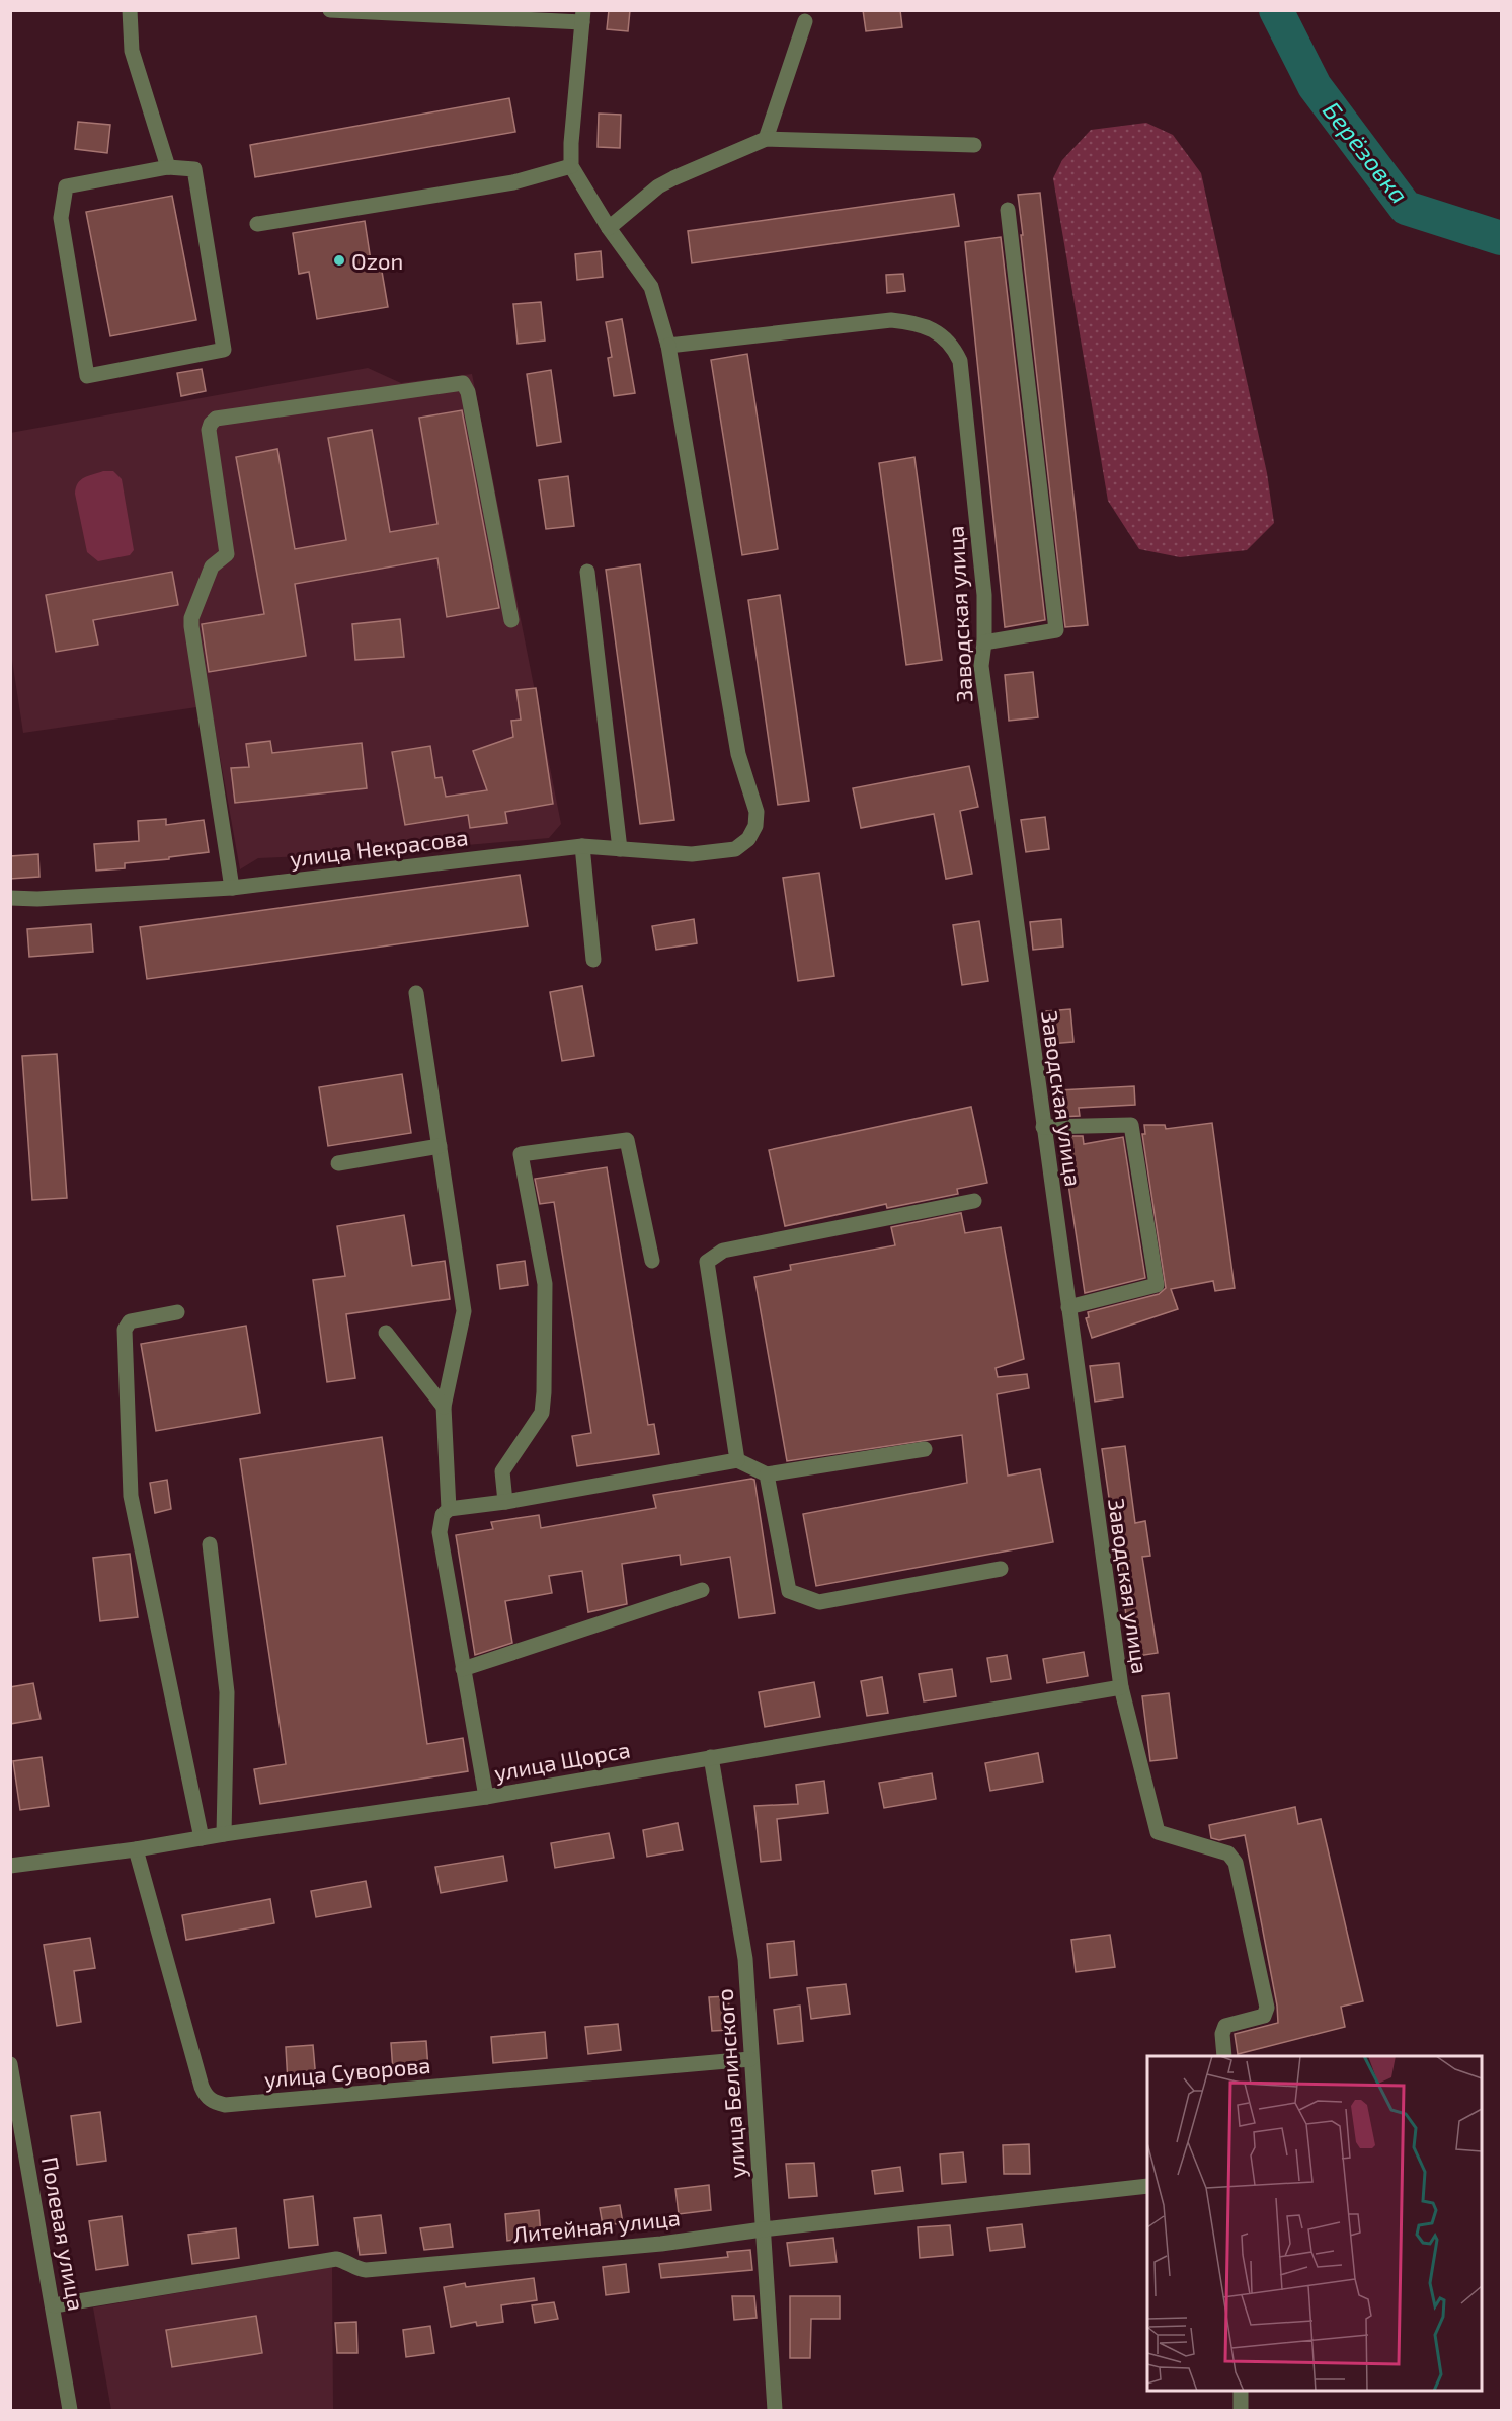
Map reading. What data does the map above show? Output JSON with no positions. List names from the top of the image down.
{
  "streets": {
    "street": [
      "Заводская улица",
      "улица Некрасова",
      "улица Щорса",
      "улица Суворова",
      "улица Белинского",
      "Литейная улица",
      "Полевая улица"
    ]
  },
  "crossings": [
    ["Заводская улица", "улица Некрасова"],
    ["Заводская улица", "улица Щорса"],
    ["улица Щорса", "улица Суворова"],
    ["улица Щорса", "улица Белинского"],
    ["улица Суворова", "улица Белинского"],
    ["улица Белинского", "Литейная улица"],
    ["Литейная улица", "Полевая улица"]
  ],
  "water": ["Берёзовка"],
  "places": ["Ozon"]
}
